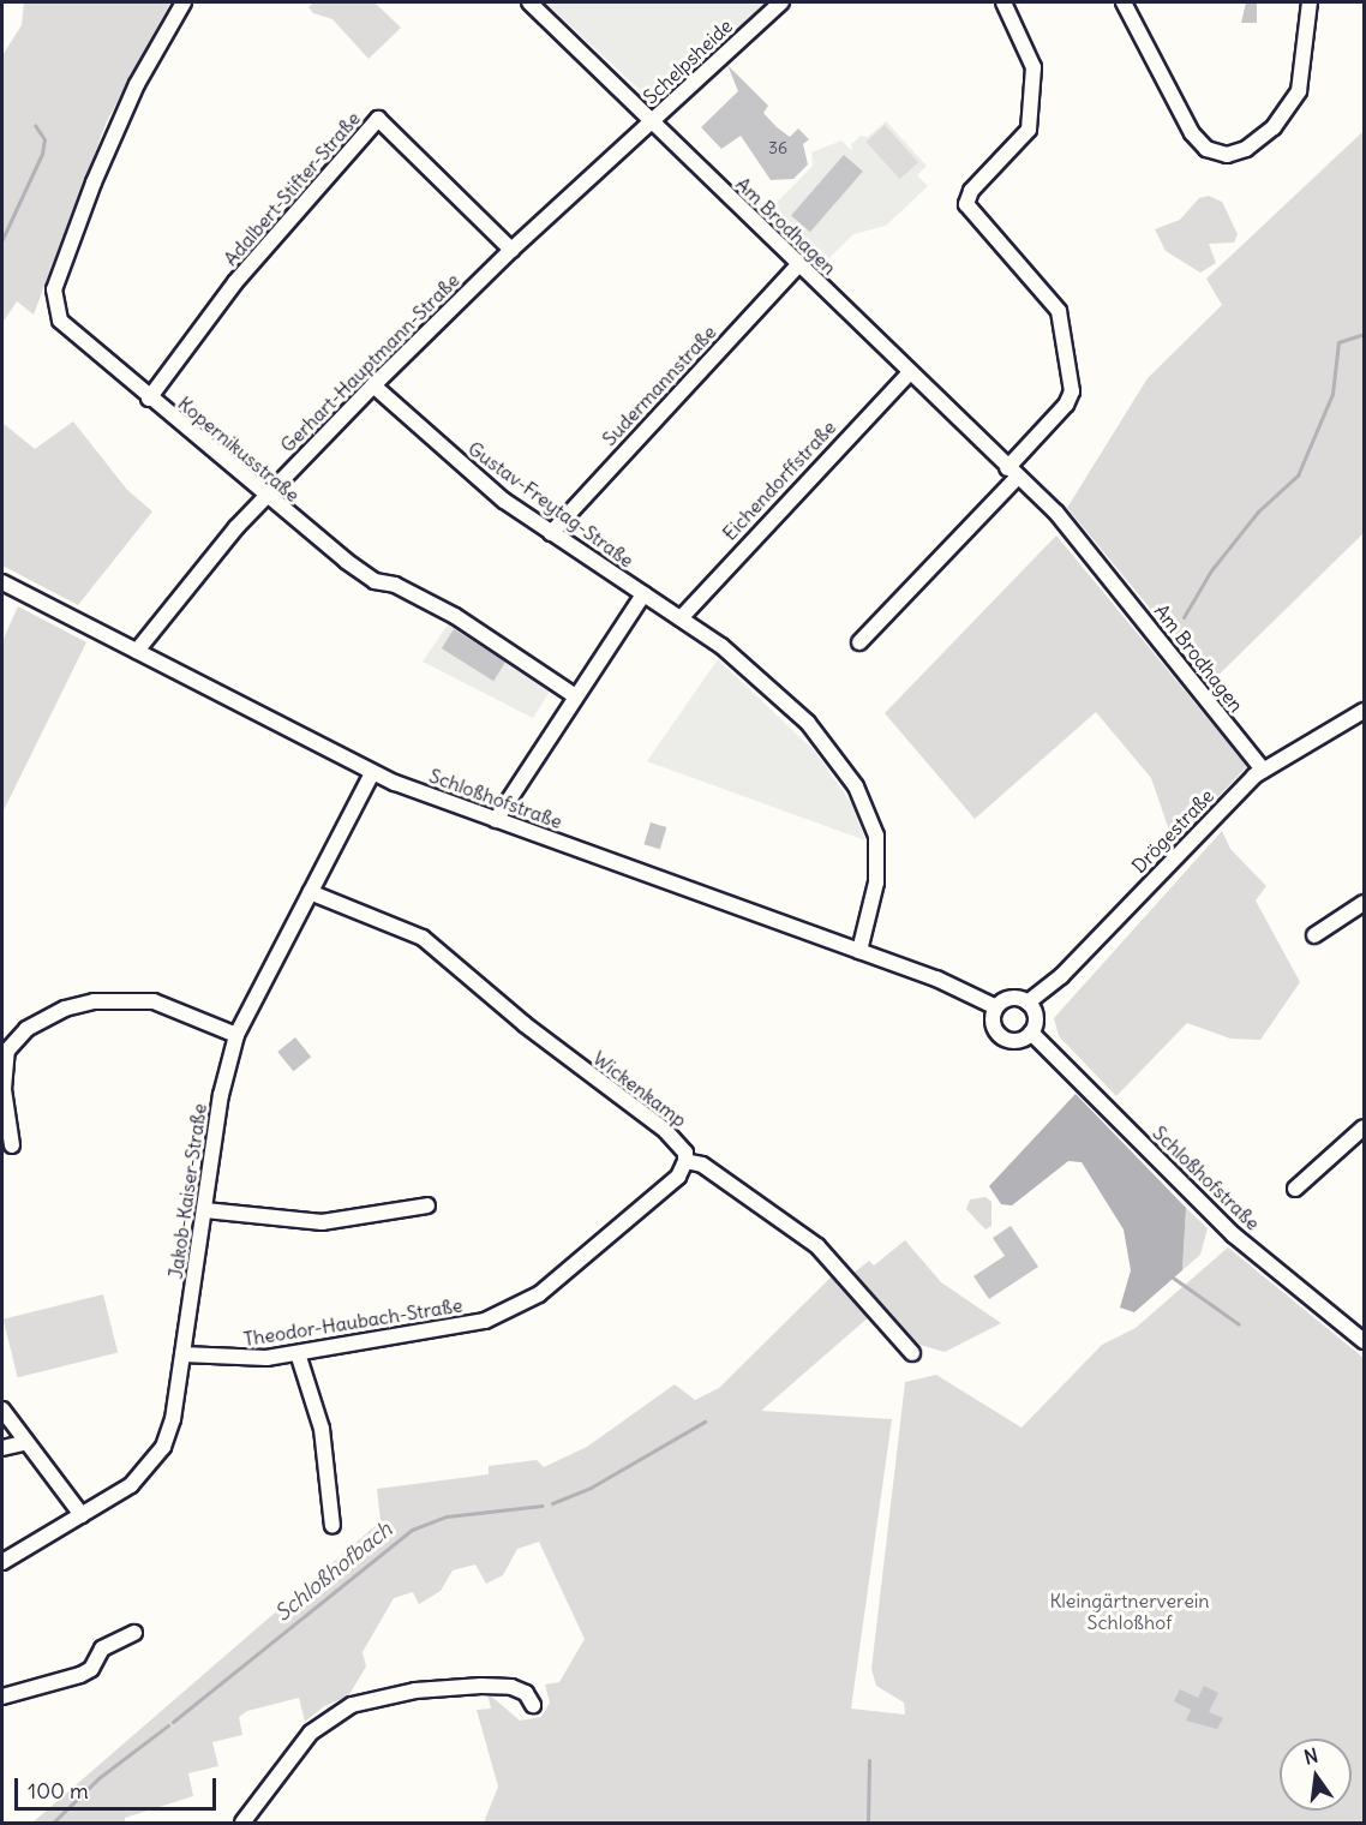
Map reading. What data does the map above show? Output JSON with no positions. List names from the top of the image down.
{
  "streets": {
    "street": [
      "Schelpsheide",
      "Adalbert-Stifter-Straße",
      "Am Brodhagen",
      "Gerhart-Hauptmann-Straße",
      "Sudermannstraße",
      "Kopernikusstraße",
      "Eichendorffstraße",
      "Gustav-Freytag-Straße",
      "Schloßhofstraße",
      "Drögestraße",
      "Wickenkamp",
      "Jakob-Kaiser-Straße",
      "Theodor-Haubach-Straße"
    ]
  },
  "crossings": [
    ["Schelpsheide", "Am Brodhagen"],
    ["Schelpsheide", "Gerhart-Hauptmann-Straße"],
    ["Adalbert-Stifter-Straße", "Gerhart-Hauptmann-Straße"],
    ["Adalbert-Stifter-Straße", "Kopernikusstraße"],
    ["Am Brodhagen", "Gerhart-Hauptmann-Straße"],
    ["Am Brodhagen", "Sudermannstraße"],
    ["Am Brodhagen", "Eichendorffstraße"],
    ["Am Brodhagen", "Drögestraße"],
    ["Gerhart-Hauptmann-Straße", "Kopernikusstraße"],
    ["Gerhart-Hauptmann-Straße", "Gustav-Freytag-Straße"],
    ["Gerhart-Hauptmann-Straße", "Schloßhofstraße"],
    ["Sudermannstraße", "Gustav-Freytag-Straße"],
    ["Kopernikusstraße", "Gustav-Freytag-Straße"],
    ["Eichendorffstraße", "Gustav-Freytag-Straße"],
    ["Gustav-Freytag-Straße", "Schloßhofstraße"],
    ["Schloßhofstraße", "Drögestraße"],
    ["Schloßhofstraße", "Jakob-Kaiser-Straße"],
    ["Wickenkamp", "Jakob-Kaiser-Straße"],
    ["Wickenkamp", "Theodor-Haubach-Straße"],
    ["Jakob-Kaiser-Straße", "Theodor-Haubach-Straße"]
  ],
  "water": ["Schloßhofbach"],
  "parks": ["Kleingärtnerverein Schloßhof"],
  "house_numbers": ["36"],
  "scale_bar": "100 m",
  "north": "top"
}
